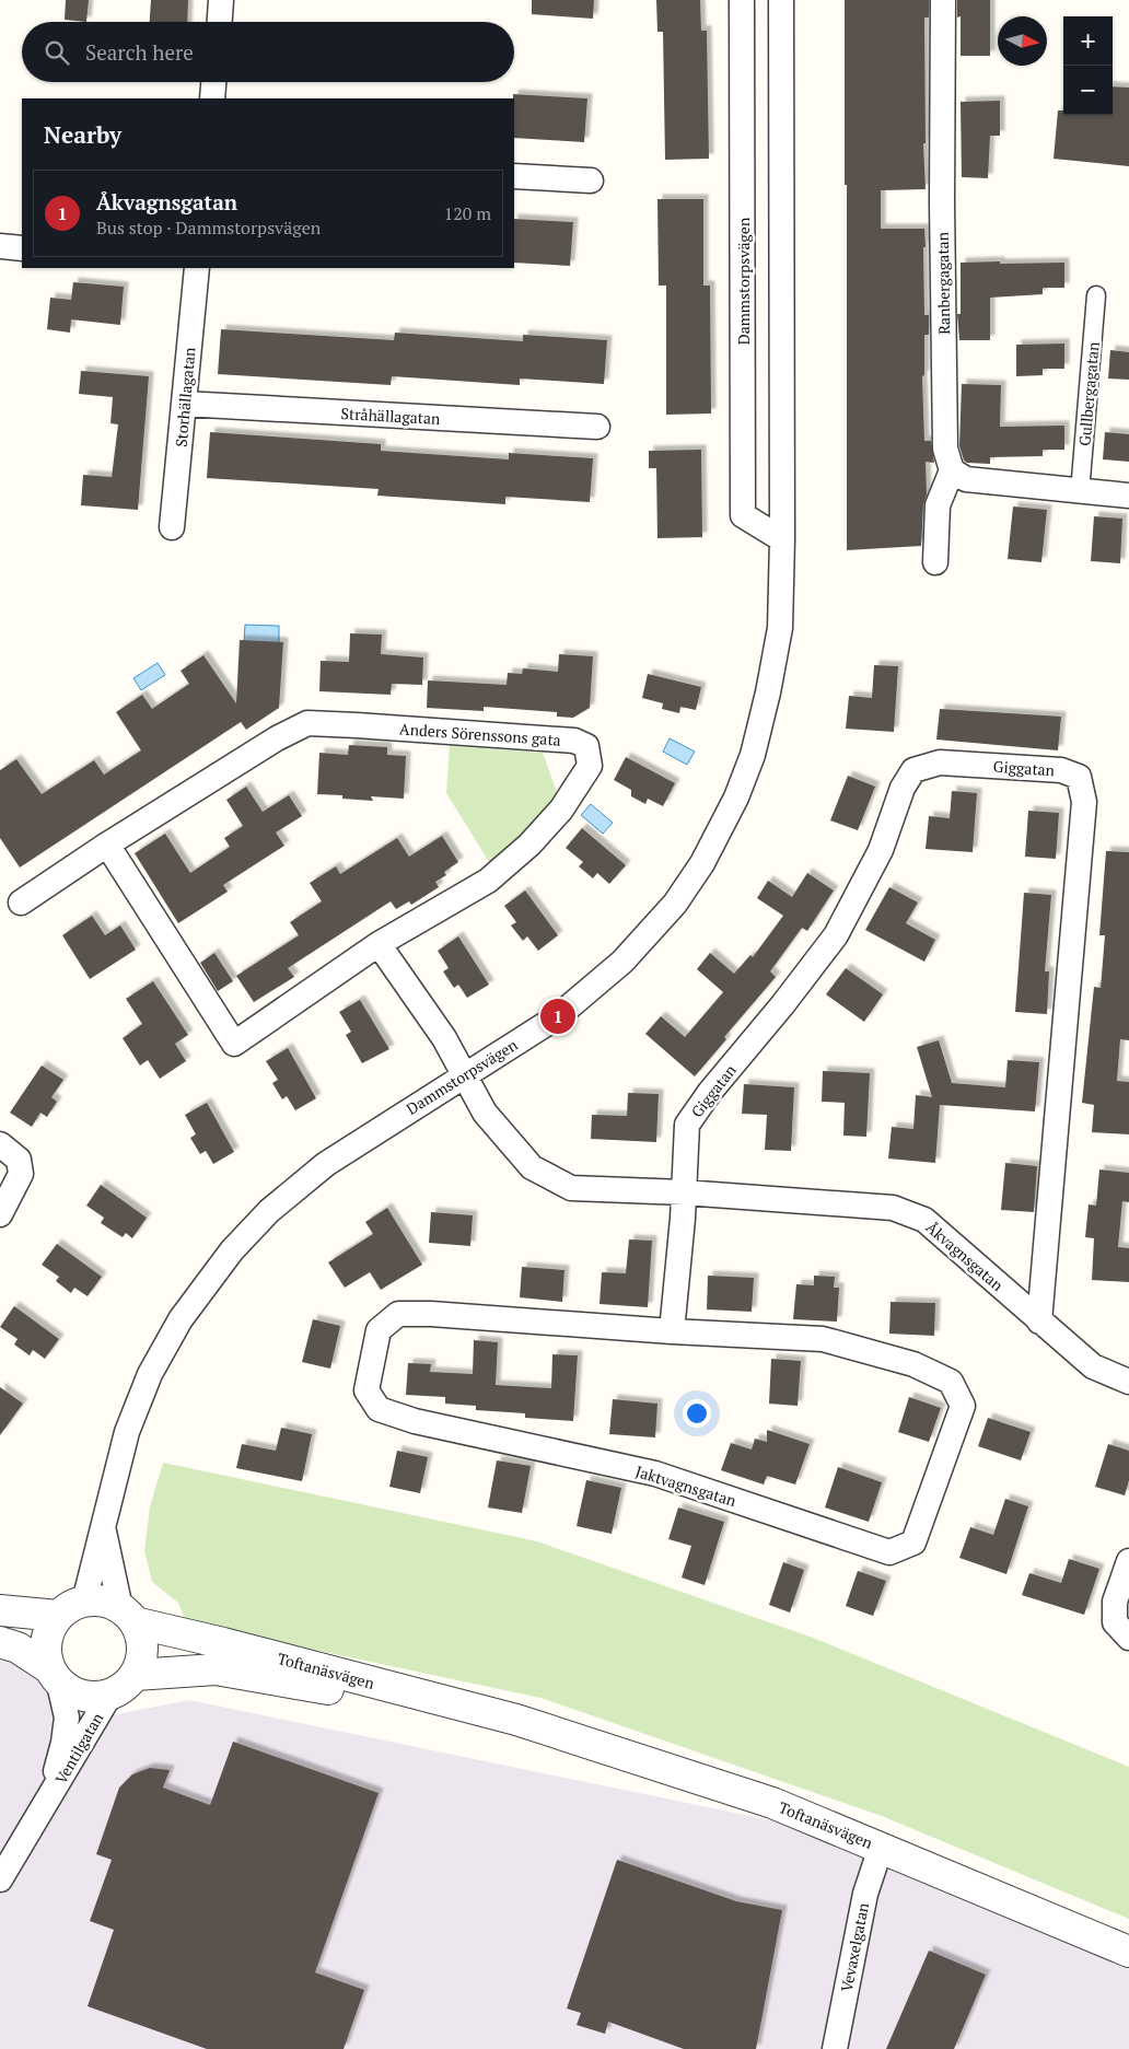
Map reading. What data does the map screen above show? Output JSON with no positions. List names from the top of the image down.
{
  "streets": {
    "street": [
      "Dammstorpsvägen",
      "Ranbergagatan",
      "Gullbergagatan",
      "Storhällagatan",
      "Stråhällagatan",
      "Anders Sörenssons gata",
      "Giggatan",
      "Åkvagnsgatan",
      "Jaktvagnsgatan",
      "Toftanäsvägen",
      "Ventilgatan",
      "Vevaxelgatan"
    ]
  },
  "crossings": [
    ["Dammstorpsvägen", "Åkvagnsgatan"],
    ["Dammstorpsvägen", "Toftanäsvägen"],
    ["Dammstorpsvägen", "Ventilgatan"],
    ["Storhällagatan", "Stråhällagatan"],
    ["Giggatan", "Åkvagnsgatan"],
    ["Toftanäsvägen", "Ventilgatan"],
    ["Toftanäsvägen", "Vevaxelgatan"]
  ],
  "north": "right",
  "page": {
    "map_buttons": ["+", "−"],
    "search": "Search here",
    "heading": "Nearby",
    "list": [
      {
        "mark": "1",
        "name": "Åkvagnsgatan",
        "note": "Bus stop · Dammstorpsvägen",
        "value": "120 m"
      }
    ],
    "pins": "1"
  }
}
